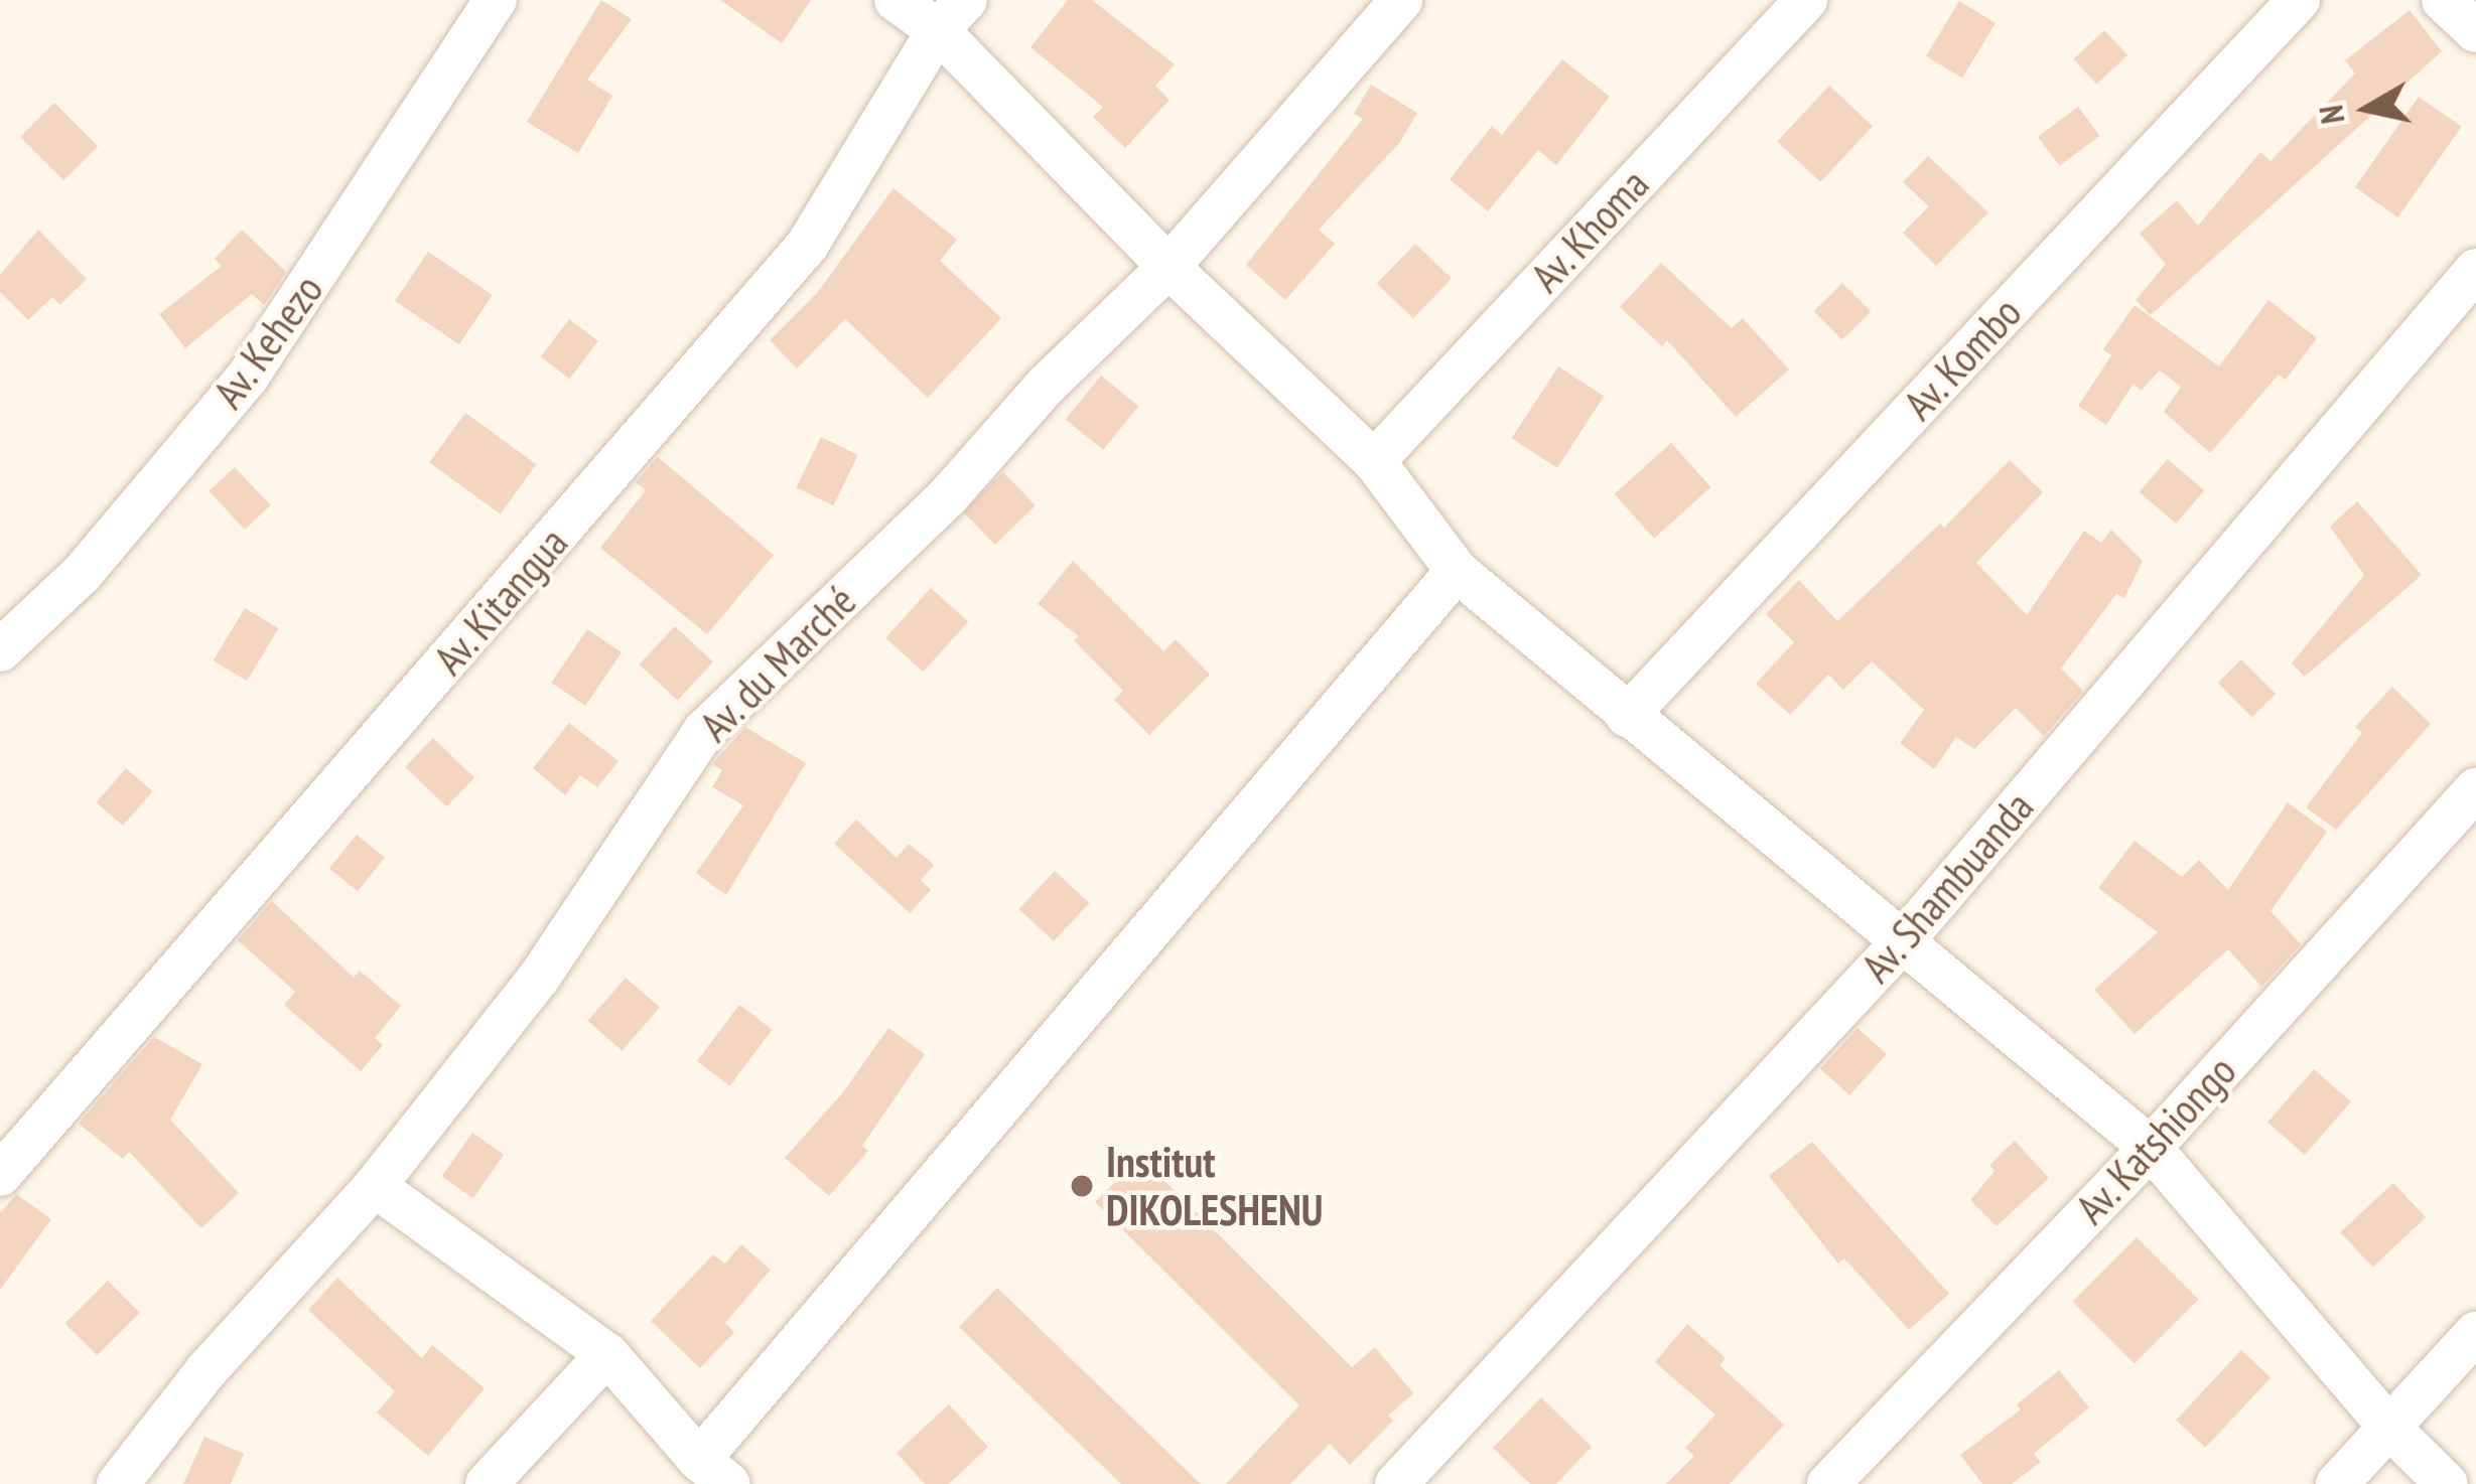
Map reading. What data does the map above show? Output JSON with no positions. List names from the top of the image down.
{
  "streets": {
    "street": [
      "Av. Khoma",
      "Av. Kehezo",
      "Av. Kombo",
      "Av. Kitangua",
      "Av. du Marché",
      "Av. Shambuanda",
      "Av. Katshiongo"
    ]
  },
  "places": ["Institut DIKOLESHENU"],
  "north": "left"
}
